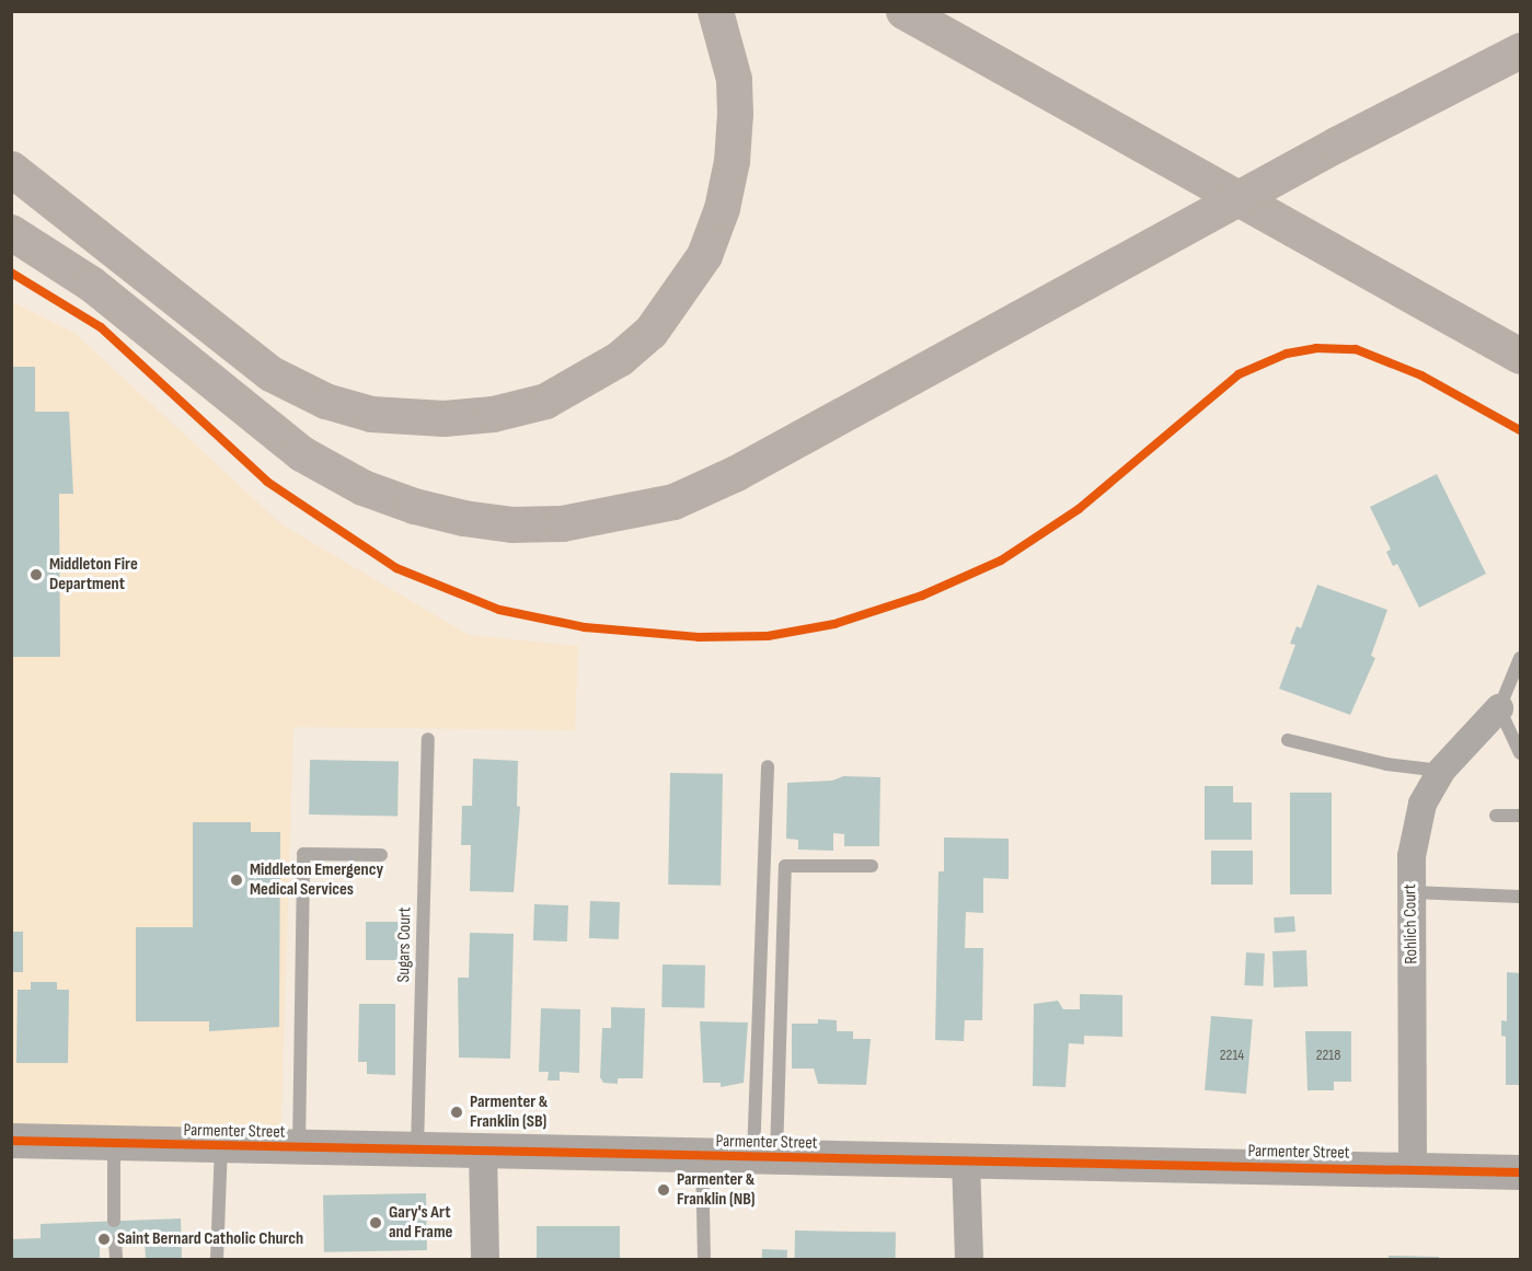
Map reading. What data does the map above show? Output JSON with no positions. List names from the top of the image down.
{
  "streets": {
    "street": ["Rohlich Court", "Parmenter Street"],
    "lane": ["Sugars Court"]
  },
  "crossings": [
    ["Rohlich Court", "Parmenter Street"],
    ["Sugars Court", "Parmenter Street"]
  ],
  "places": [
    "Middleton Fire Department",
    "Middleton Emergency Medical Services",
    "Parmenter & Franklin (SB)",
    "Parmenter & Franklin (NB)",
    "Gary's Art and Frame",
    "Saint Bernard Catholic Church"
  ],
  "house_numbers": ["2214", "2218"]
}
